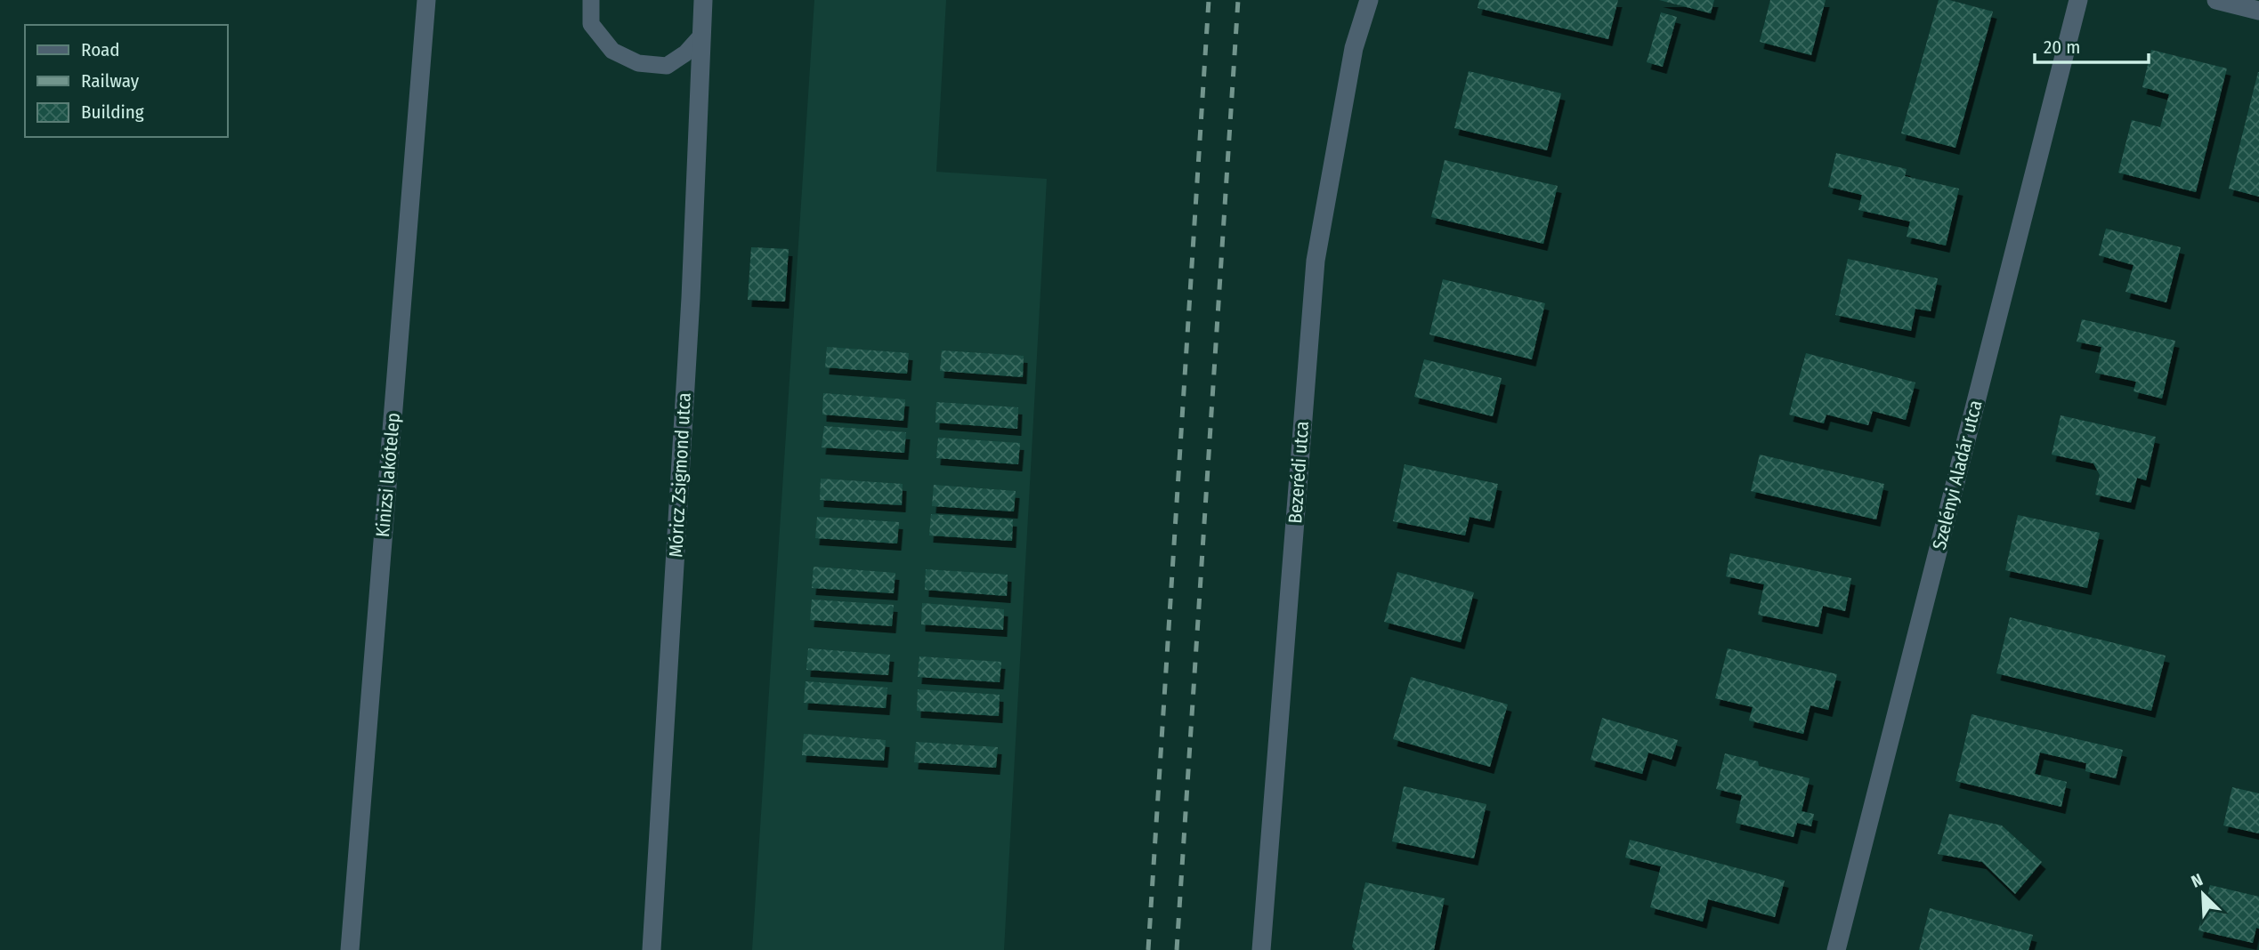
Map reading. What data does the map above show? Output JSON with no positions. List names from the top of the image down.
{
  "streets": {
    "street": [
      "Bezerédi utca",
      "Kinizsi lakótelep",
      "Móricz Zsigmond utca",
      "Szelényi Aladár utca"
    ]
  },
  "legend": ["Road", "Railway", "Building"],
  "scale_bar": "20 m",
  "north": "top left"
}
